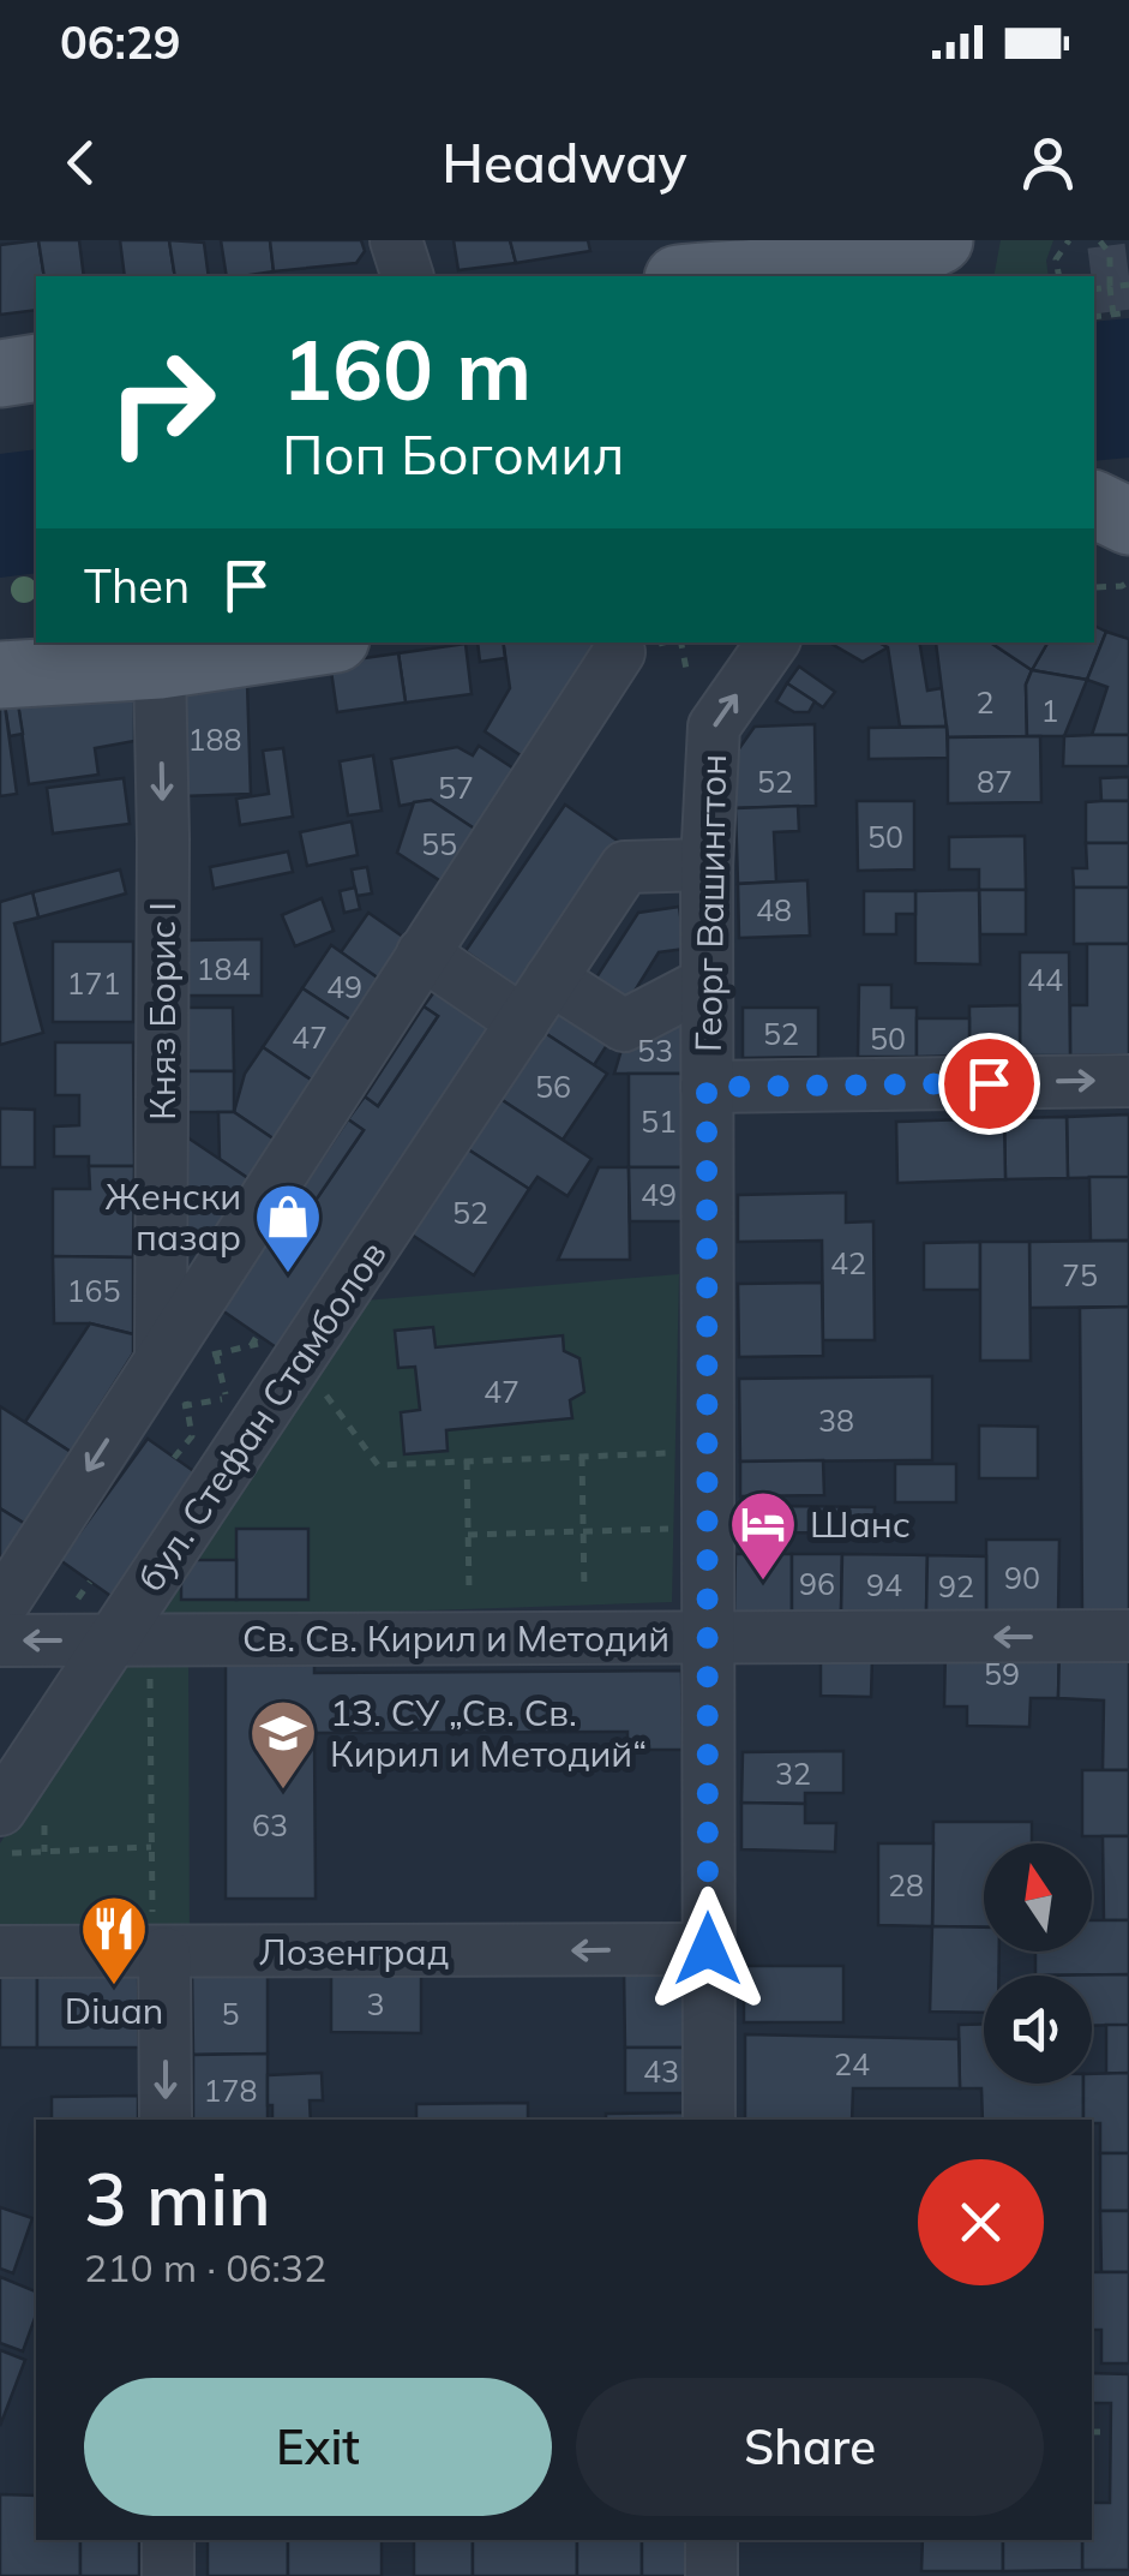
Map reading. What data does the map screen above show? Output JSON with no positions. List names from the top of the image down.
{
  "streets": {
    "street": [
      "Георг Вашингтон",
      "Княз Борис I",
      "бул. Стефан Стамболов",
      "Св. Св. Кирил и Методий",
      "Лозенград"
    ]
  },
  "crossings": [
    ["Георг Вашингтон", "бул. Стефан Стамболов"],
    ["Георг Вашингтон", "Св. Св. Кирил и Методий"],
    ["Георг Вашингтон", "Лозенград"],
    ["бул. Стефан Стамболов", "Св. Св. Кирил и Методий"]
  ],
  "one_way": ["Княз Борис I", "Св. Св. Кирил и Методий", "Лозенград"],
  "places": {
    "shop": ["Женски пазар"],
    "hotel": ["Шанс"],
    "school or university": ["13. СУ „Св. Св. Кирил и Методий“"],
    "restaurant": ["Diuan"]
  },
  "house_numbers": [
    "2",
    "1",
    "188",
    "52",
    "87",
    "57",
    "50",
    "55",
    "48",
    "184",
    "44",
    "171",
    "49",
    "52",
    "47",
    "50",
    "53",
    "56",
    "51",
    "49",
    "52",
    "42",
    "75",
    "165",
    "47",
    "38",
    "90",
    "96",
    "94",
    "92",
    "59",
    "32",
    "63",
    "28",
    "3",
    "5",
    "24",
    "43",
    "178"
  ],
  "north": "top",
  "page": {
    "status": "06:29",
    "header": "Headway",
    "turn": ["160 m", "Поп Богомил"],
    "then": "Then",
    "heading": ["3 min", "210 m · 06:32"],
    "buttons": ["Exit", "Share"]
  }
}
